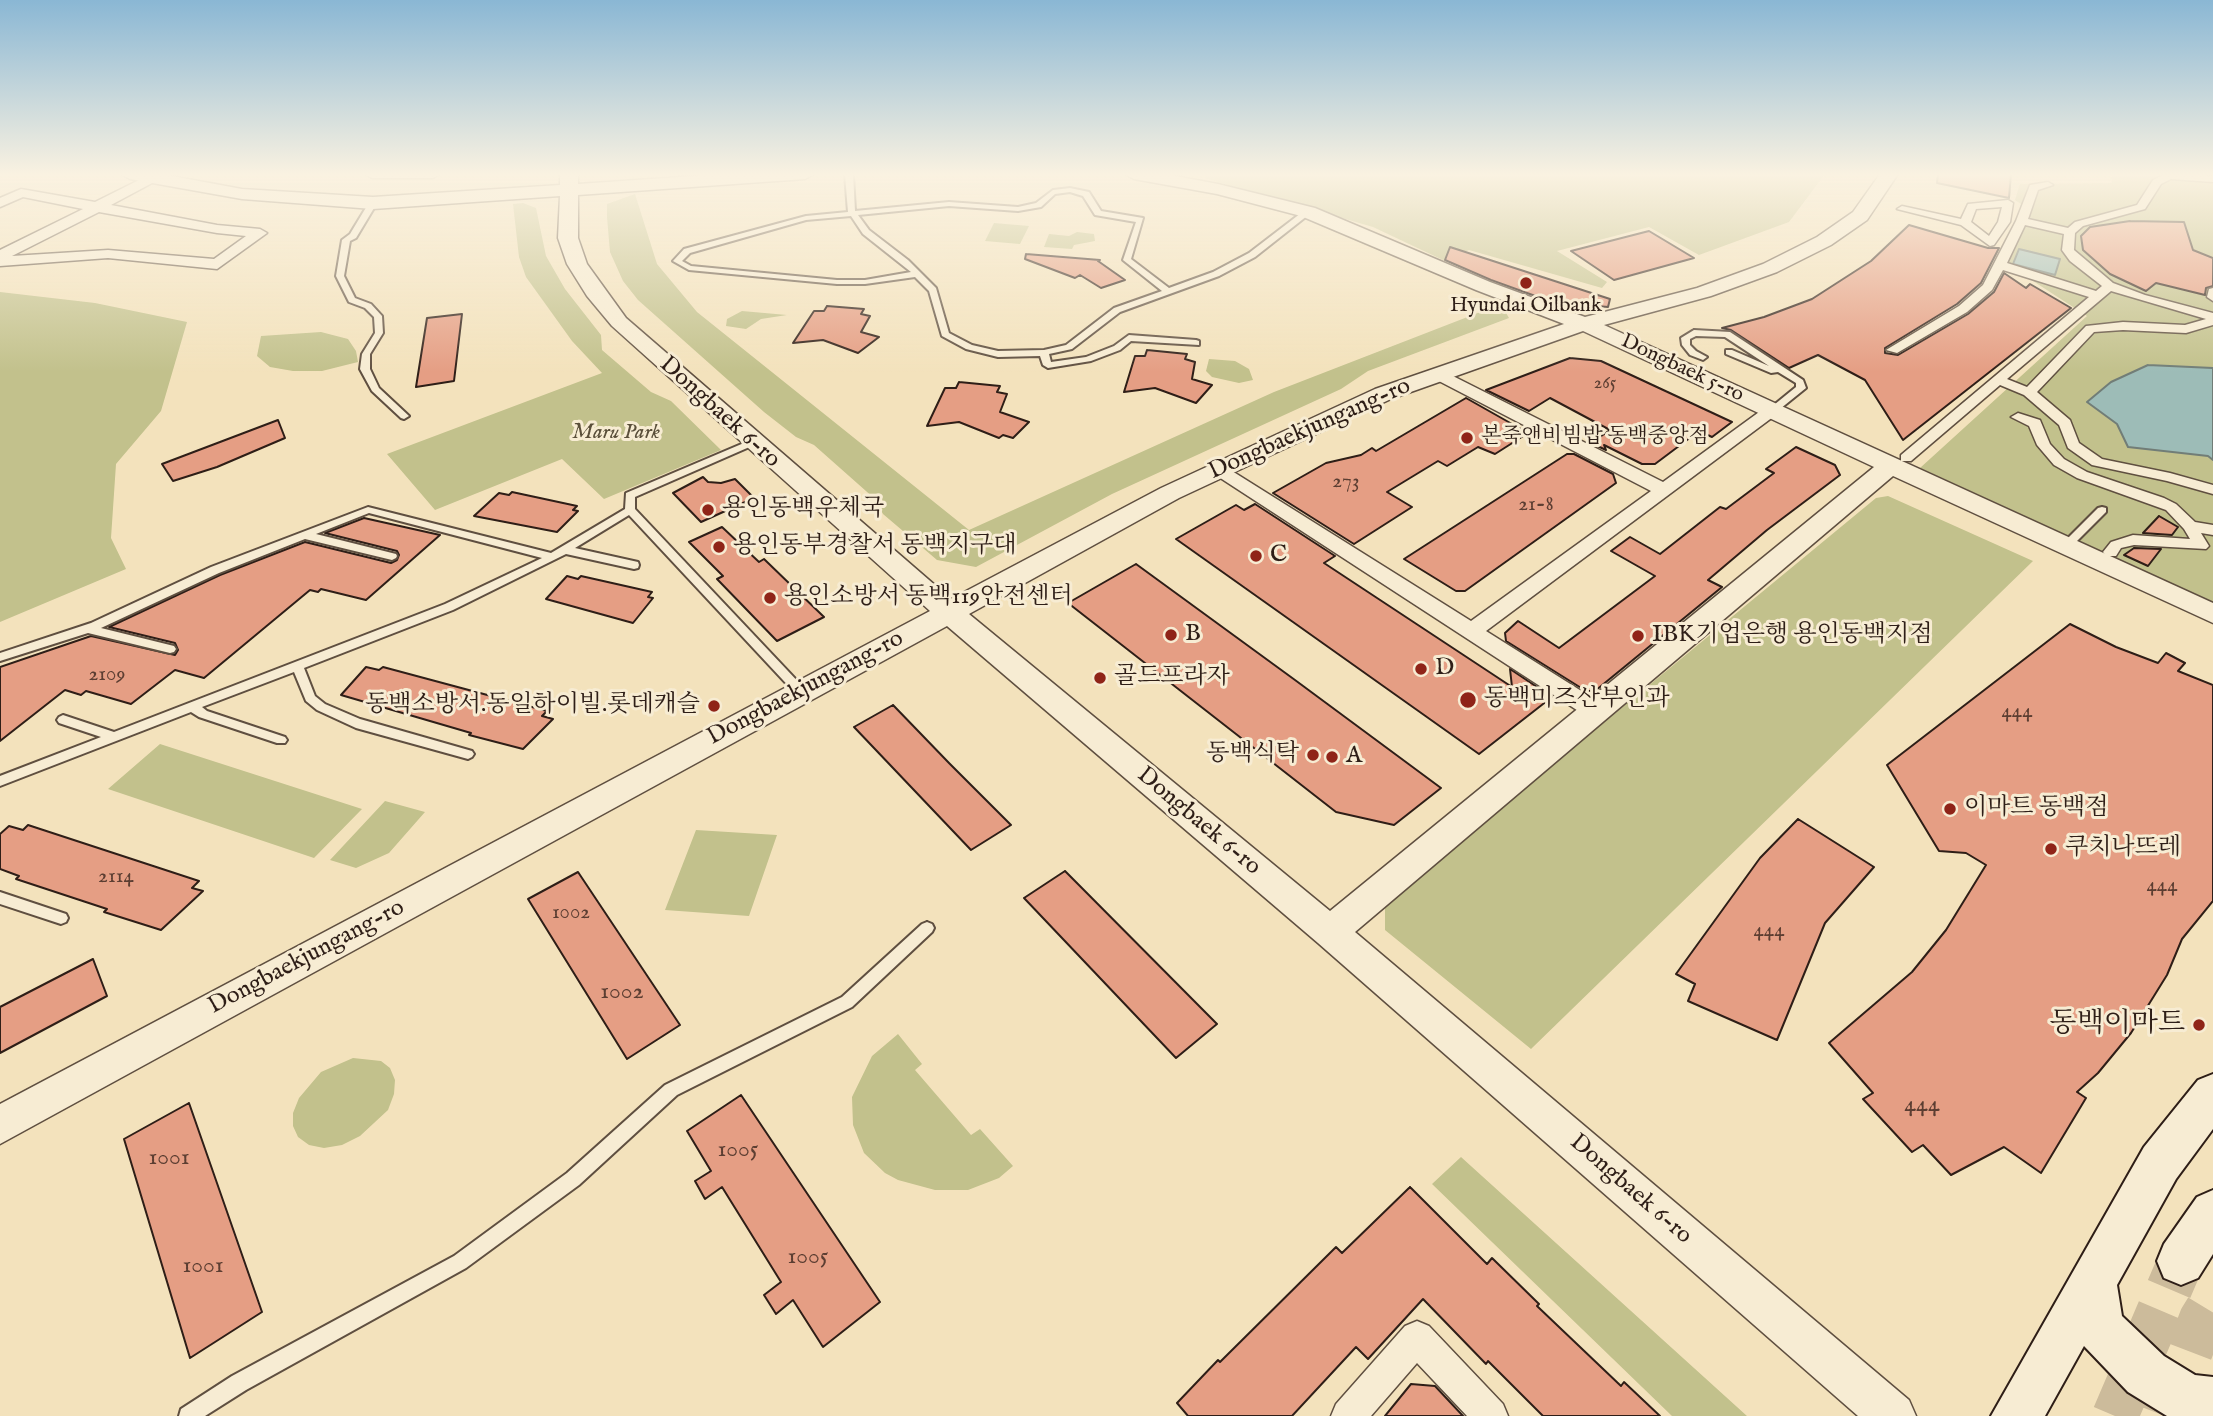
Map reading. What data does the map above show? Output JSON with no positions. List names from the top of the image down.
{
  "streets": {
    "street": ["Dongbaek 5-ro", "Dongbaek 6-ro", "Dongbaekjungang-ro"]
  },
  "crossings": [
    ["Dongbaek 5-ro", "Dongbaekjungang-ro"],
    ["Dongbaek 6-ro", "Dongbaekjungang-ro"]
  ],
  "parks": ["Maru Park"],
  "places": [
    "Hyundai Oilbank",
    "본죽앤비빔밥 동백중앙점",
    "용인동백우체국",
    "용인동부경찰서 동백지구대",
    "C",
    "용인소방서 동백119안전센터",
    "B",
    "IBK기업은행 용인동백지점",
    "D",
    "골드프라자",
    "동백미즈산부인과",
    "동백소방서.동일하이빌.롯데캐슬",
    "동백식탁",
    "A",
    "이마트 동백점",
    "쿠치나뜨레",
    "동백이마트"
  ],
  "house_numbers": [
    "265",
    "273",
    "21-8",
    "2109",
    "444",
    "2114",
    "444",
    "1002",
    "444",
    "1002",
    "444",
    "1005",
    "1001",
    "1005",
    "1001"
  ]
}
